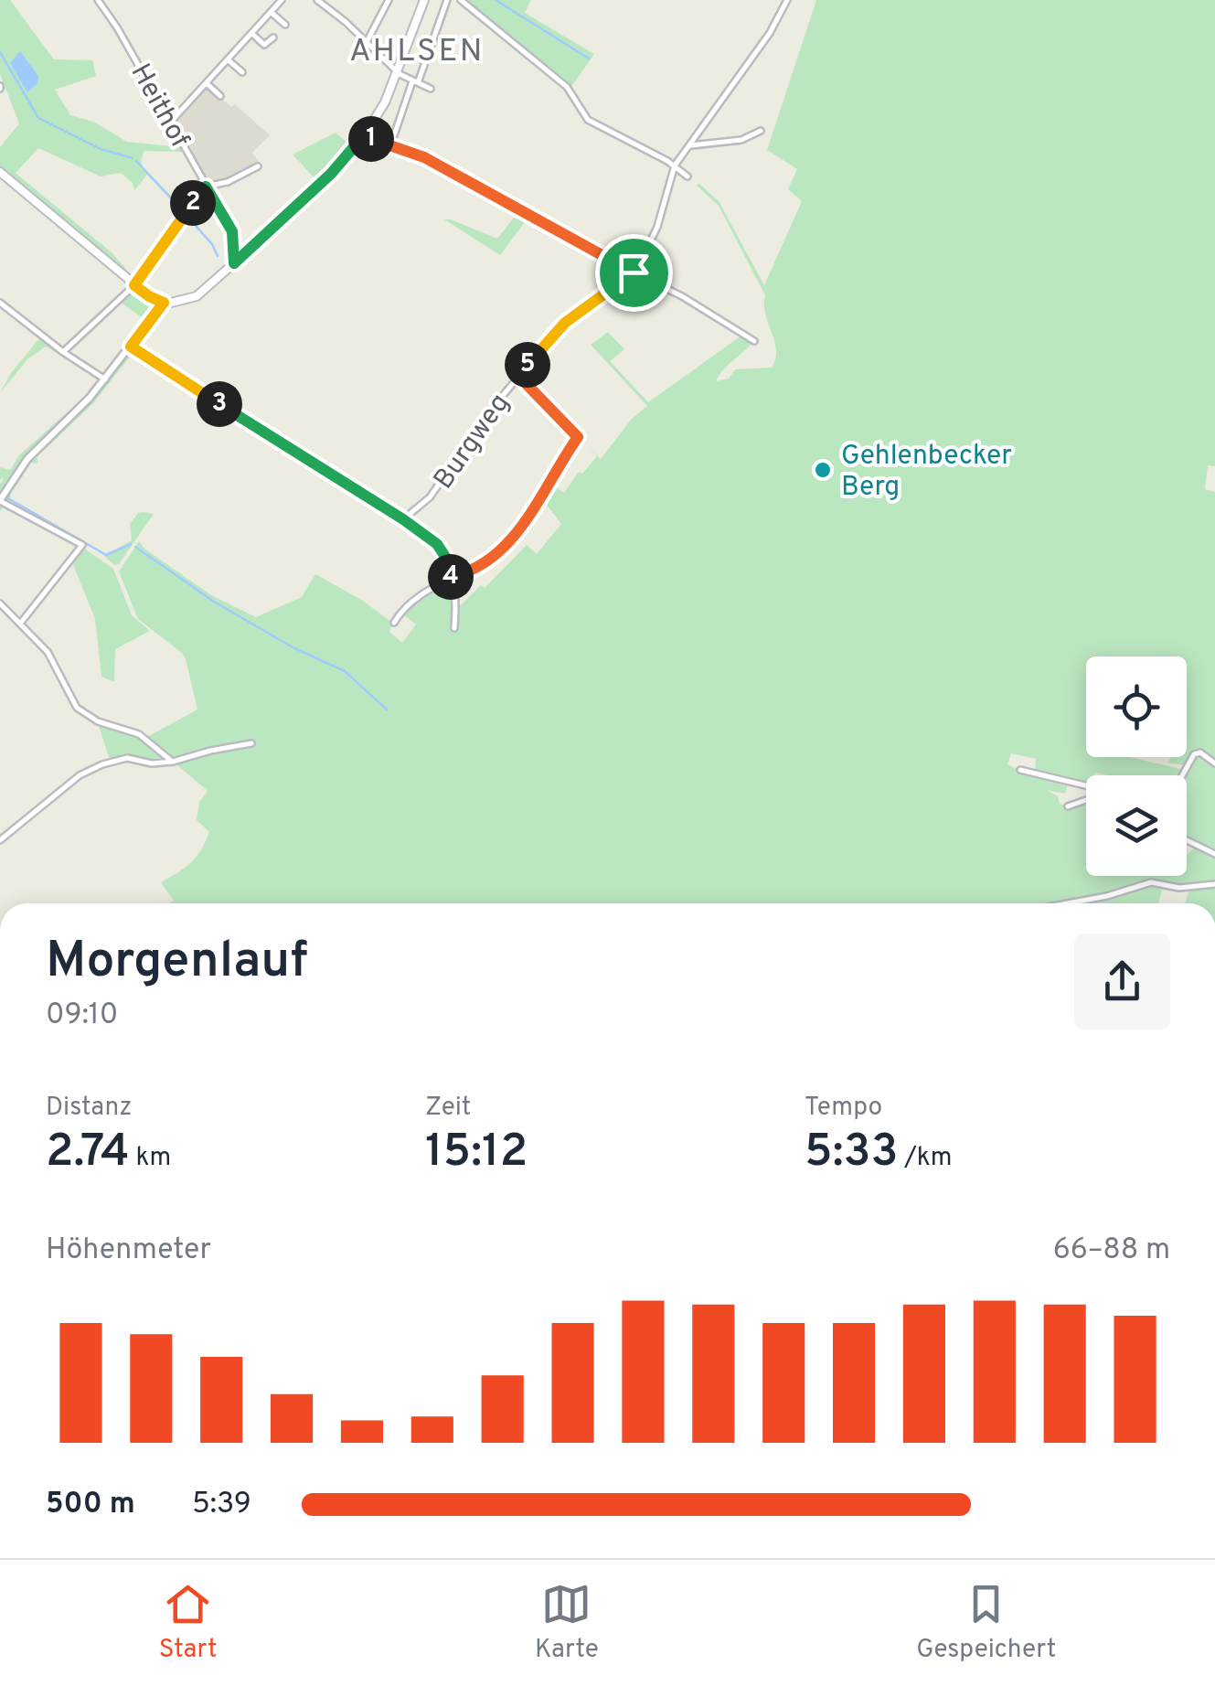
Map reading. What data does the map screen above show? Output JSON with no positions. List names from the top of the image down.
{
  "streets": {
    "street": ["Heithof", "Burgweg"]
  },
  "districts": ["AHLSEN"],
  "places": ["Gehlenbecker Berg"],
  "page": {
    "pins": [
      "1",
      "2",
      "5",
      "3",
      "4"
    ],
    "heading": ["Morgenlauf", "09:10"],
    "stats": [
      ["Distanz", "2.74 km"],
      ["Zeit", "15:12"],
      ["Tempo", "5:33 /km"]
    ],
    "chart": ["Höhenmeter", "66–88 m"],
    "list": [
      {
        "name": "500 m",
        "note": "5:39"
      }
    ],
    "tabs": ["Start", "Karte", "Gespeichert"]
  }
}
